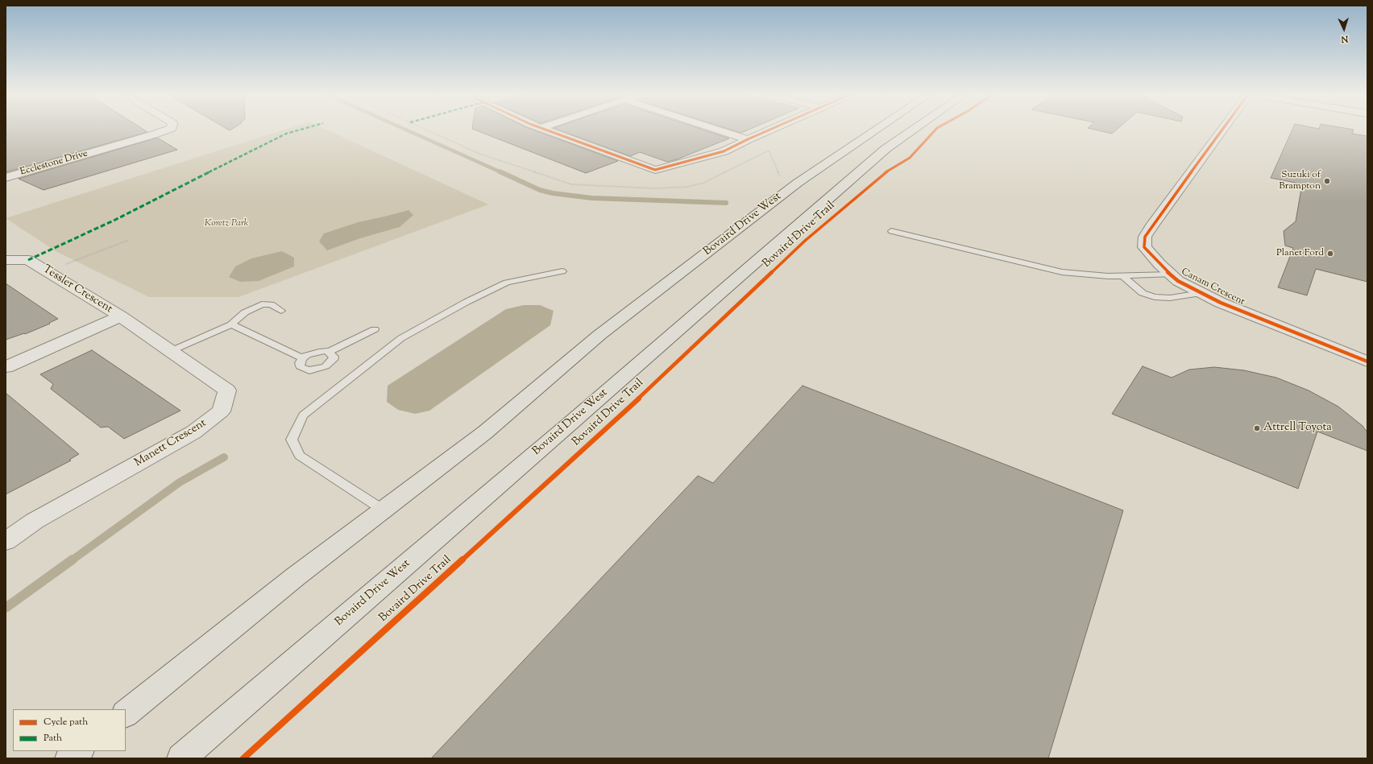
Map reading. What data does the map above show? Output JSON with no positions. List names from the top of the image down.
{
  "streets": {
    "main road": ["Bovaird Drive West"],
    "street": [
      "Ecclestone Drive",
      "Canam Crescent",
      "Tessler Crescent",
      "Manett Crescent"
    ],
    "cycle path": ["Bovaird Drive Trail"]
  },
  "crossings": [
    ["Tessler Crescent", "Manett Crescent"]
  ],
  "parks": ["Koretz Park"],
  "places": ["Suzuki of Brampton", "Planet Ford", "Attrell Toyota"],
  "legend": ["Cycle path", "Path"],
  "north": "bottom"
}
